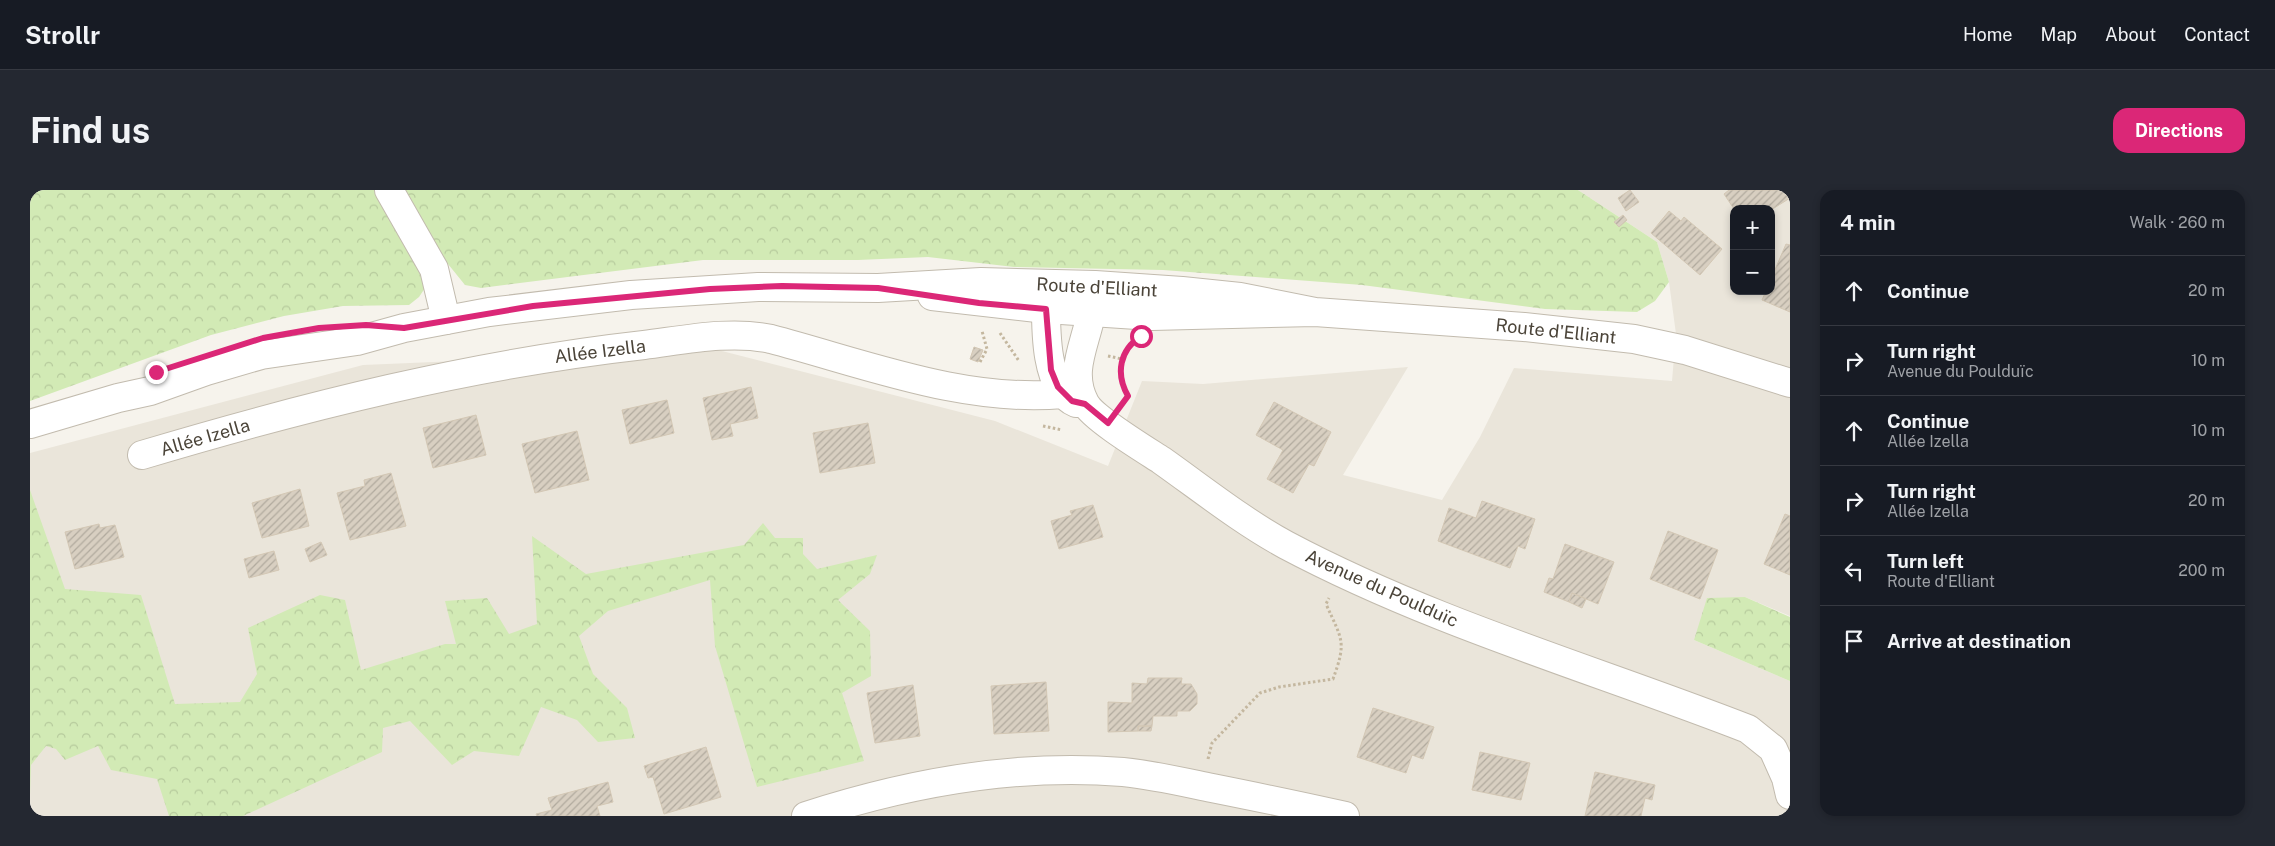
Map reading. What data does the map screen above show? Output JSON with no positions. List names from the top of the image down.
{
  "streets": {
    "street": ["Route d'Elliant", "Allée Izella", "Avenue du Poulduïc"]
  },
  "crossings": [
    ["Allée Izella", "Avenue du Poulduïc"]
  ],
  "page": {
    "header": "Strollr",
    "nav": [
      "Home",
      "Map",
      "About",
      "Contact"
    ],
    "buttons": "Directions",
    "title": "Find us",
    "heading": ["4 min", "Walk · 260 m"],
    "map_buttons": ["+", "−"],
    "list": [
      ["Continue", "20 m"],
      ["Turn right", "Avenue du Poulduïc", "10 m"],
      ["Continue", "Allée Izella", "10 m"],
      ["Turn right", "Allée Izella", "20 m"],
      ["Turn left", "Route d'Elliant", "200 m"],
      "Arrive at destination"
    ]
  }
}
